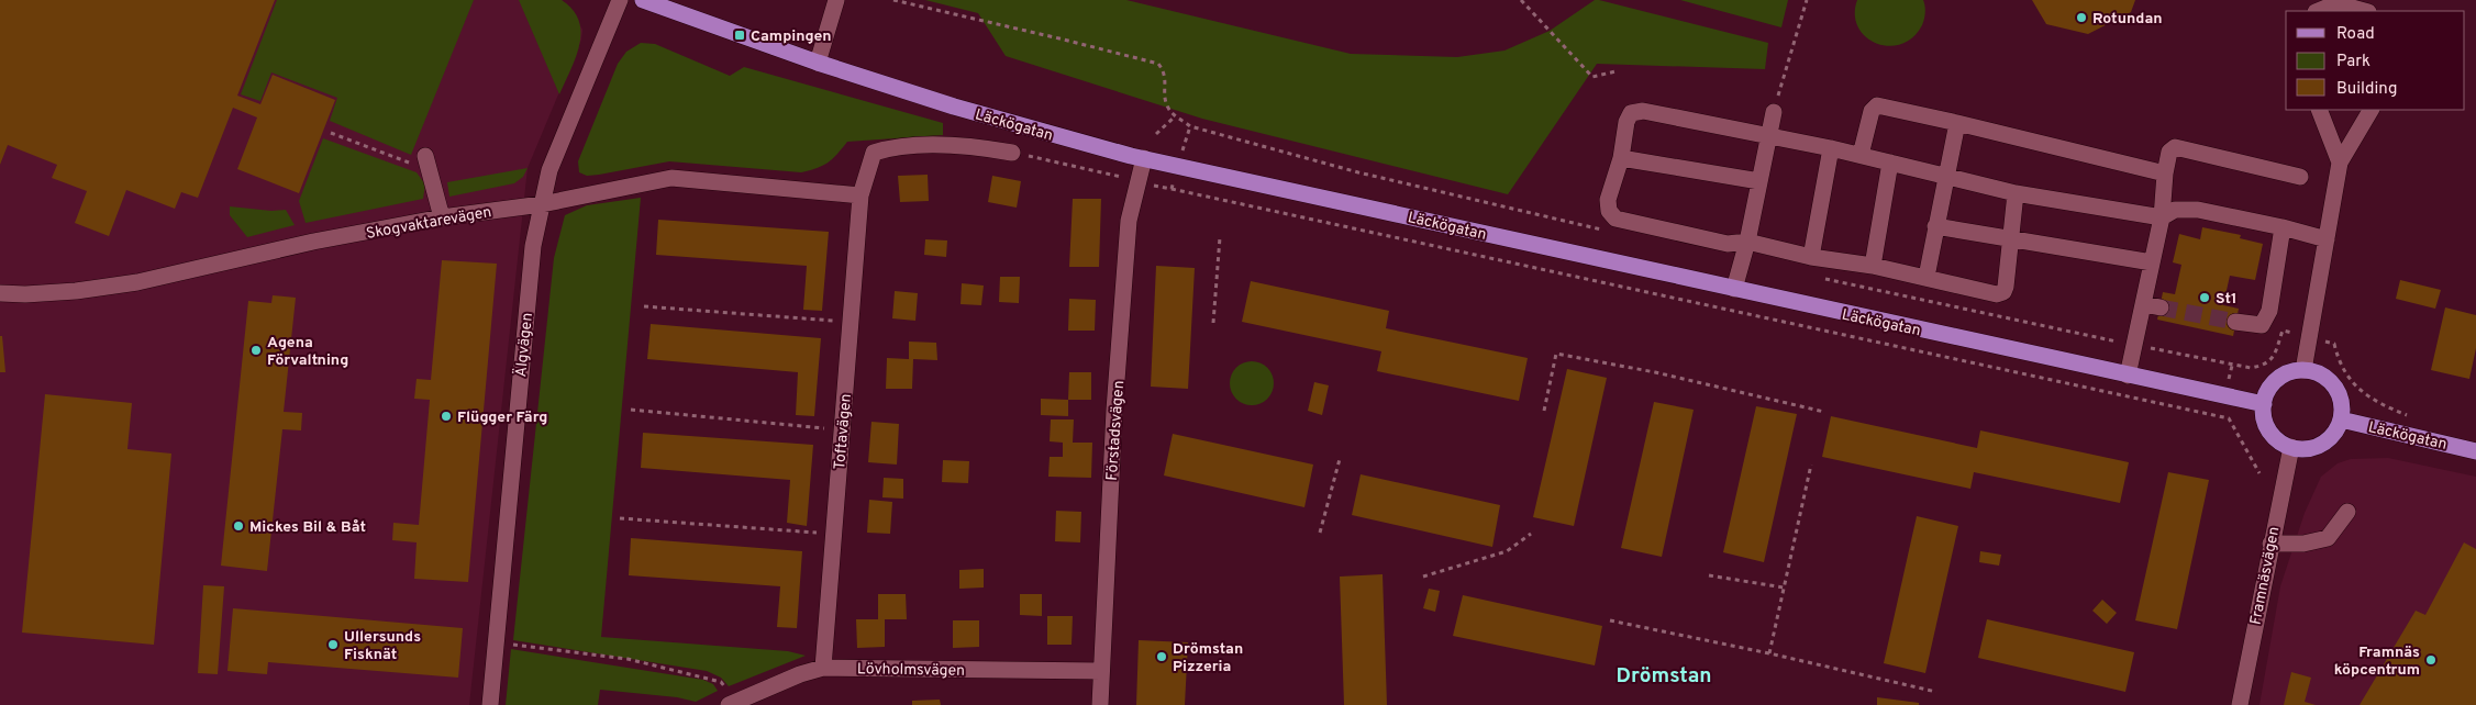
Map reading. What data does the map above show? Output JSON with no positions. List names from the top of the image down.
{
  "streets": {
    "main road": ["Läckögatan"],
    "street": [
      "Skogvaktarevägen",
      "Älgvägen",
      "Förstadsvägen",
      "Toftavägen",
      "Framnäsvägen",
      "Lövholmsvägen"
    ]
  },
  "crossings": [
    ["Läckögatan", "Skogvaktarevägen"],
    ["Läckögatan", "Förstadsvägen"],
    ["Läckögatan", "Toftavägen"],
    ["Läckögatan", "Framnäsvägen"],
    ["Skogvaktarevägen", "Älgvägen"],
    ["Skogvaktarevägen", "Toftavägen"],
    ["Förstadsvägen", "Lövholmsvägen"],
    ["Toftavägen", "Lövholmsvägen"]
  ],
  "districts": ["Drömstan"],
  "places": {
    "other": [
      "Rotundan",
      "St1",
      "Agena Förvaltning",
      "Flügger Färg",
      "Mickes Bil & Båt",
      "Ullersunds Fisknät",
      "Drömstan Pizzeria",
      "Framnäs köpcentrum"
    ],
    "transit": ["Campingen"]
  },
  "legend": ["Road", "Park", "Building"]
}
